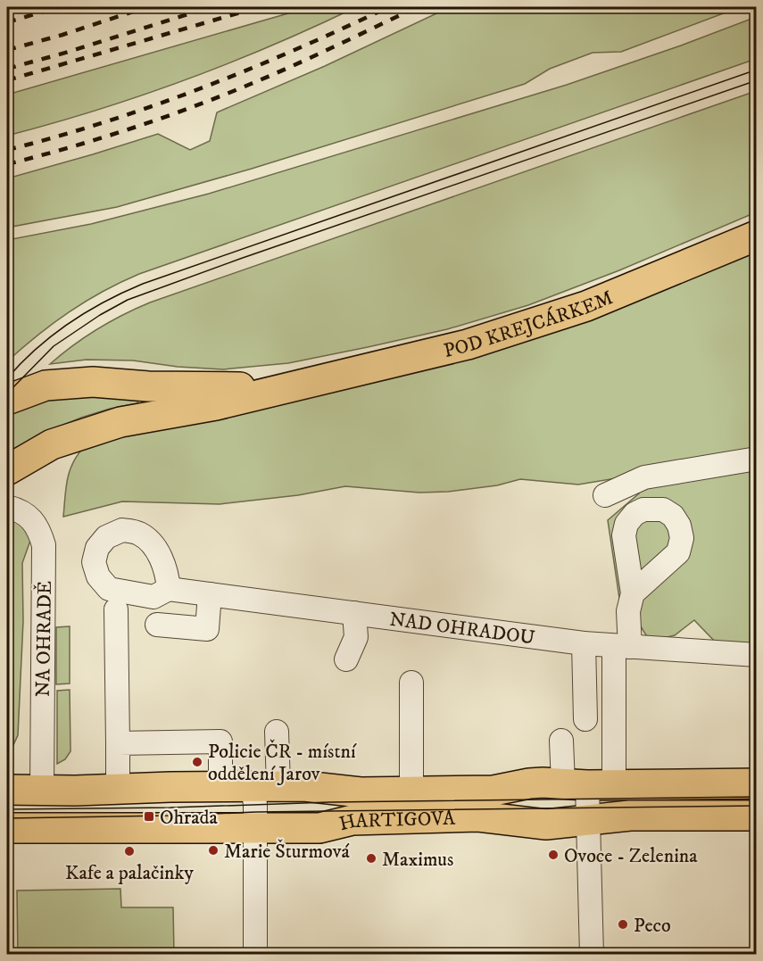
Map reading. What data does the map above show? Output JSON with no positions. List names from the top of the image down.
{
  "streets": {
    "main road": ["POD KREJCÁRKEM", "HARTIGOVA"],
    "street": ["NAD OHRADOU", "NA OHRADĚ"]
  },
  "crossings": [
    ["NA OHRADĚ", "HARTIGOVA"]
  ],
  "places": {
    "other": [
      "Policie ČR - místní oddělení Jarov",
      "Marie Šturmová",
      "Kafe a palačinky",
      "Ovoce - Zelenina",
      "Maximus",
      "Peco"
    ],
    "transit": ["Ohrada"]
  }
}
